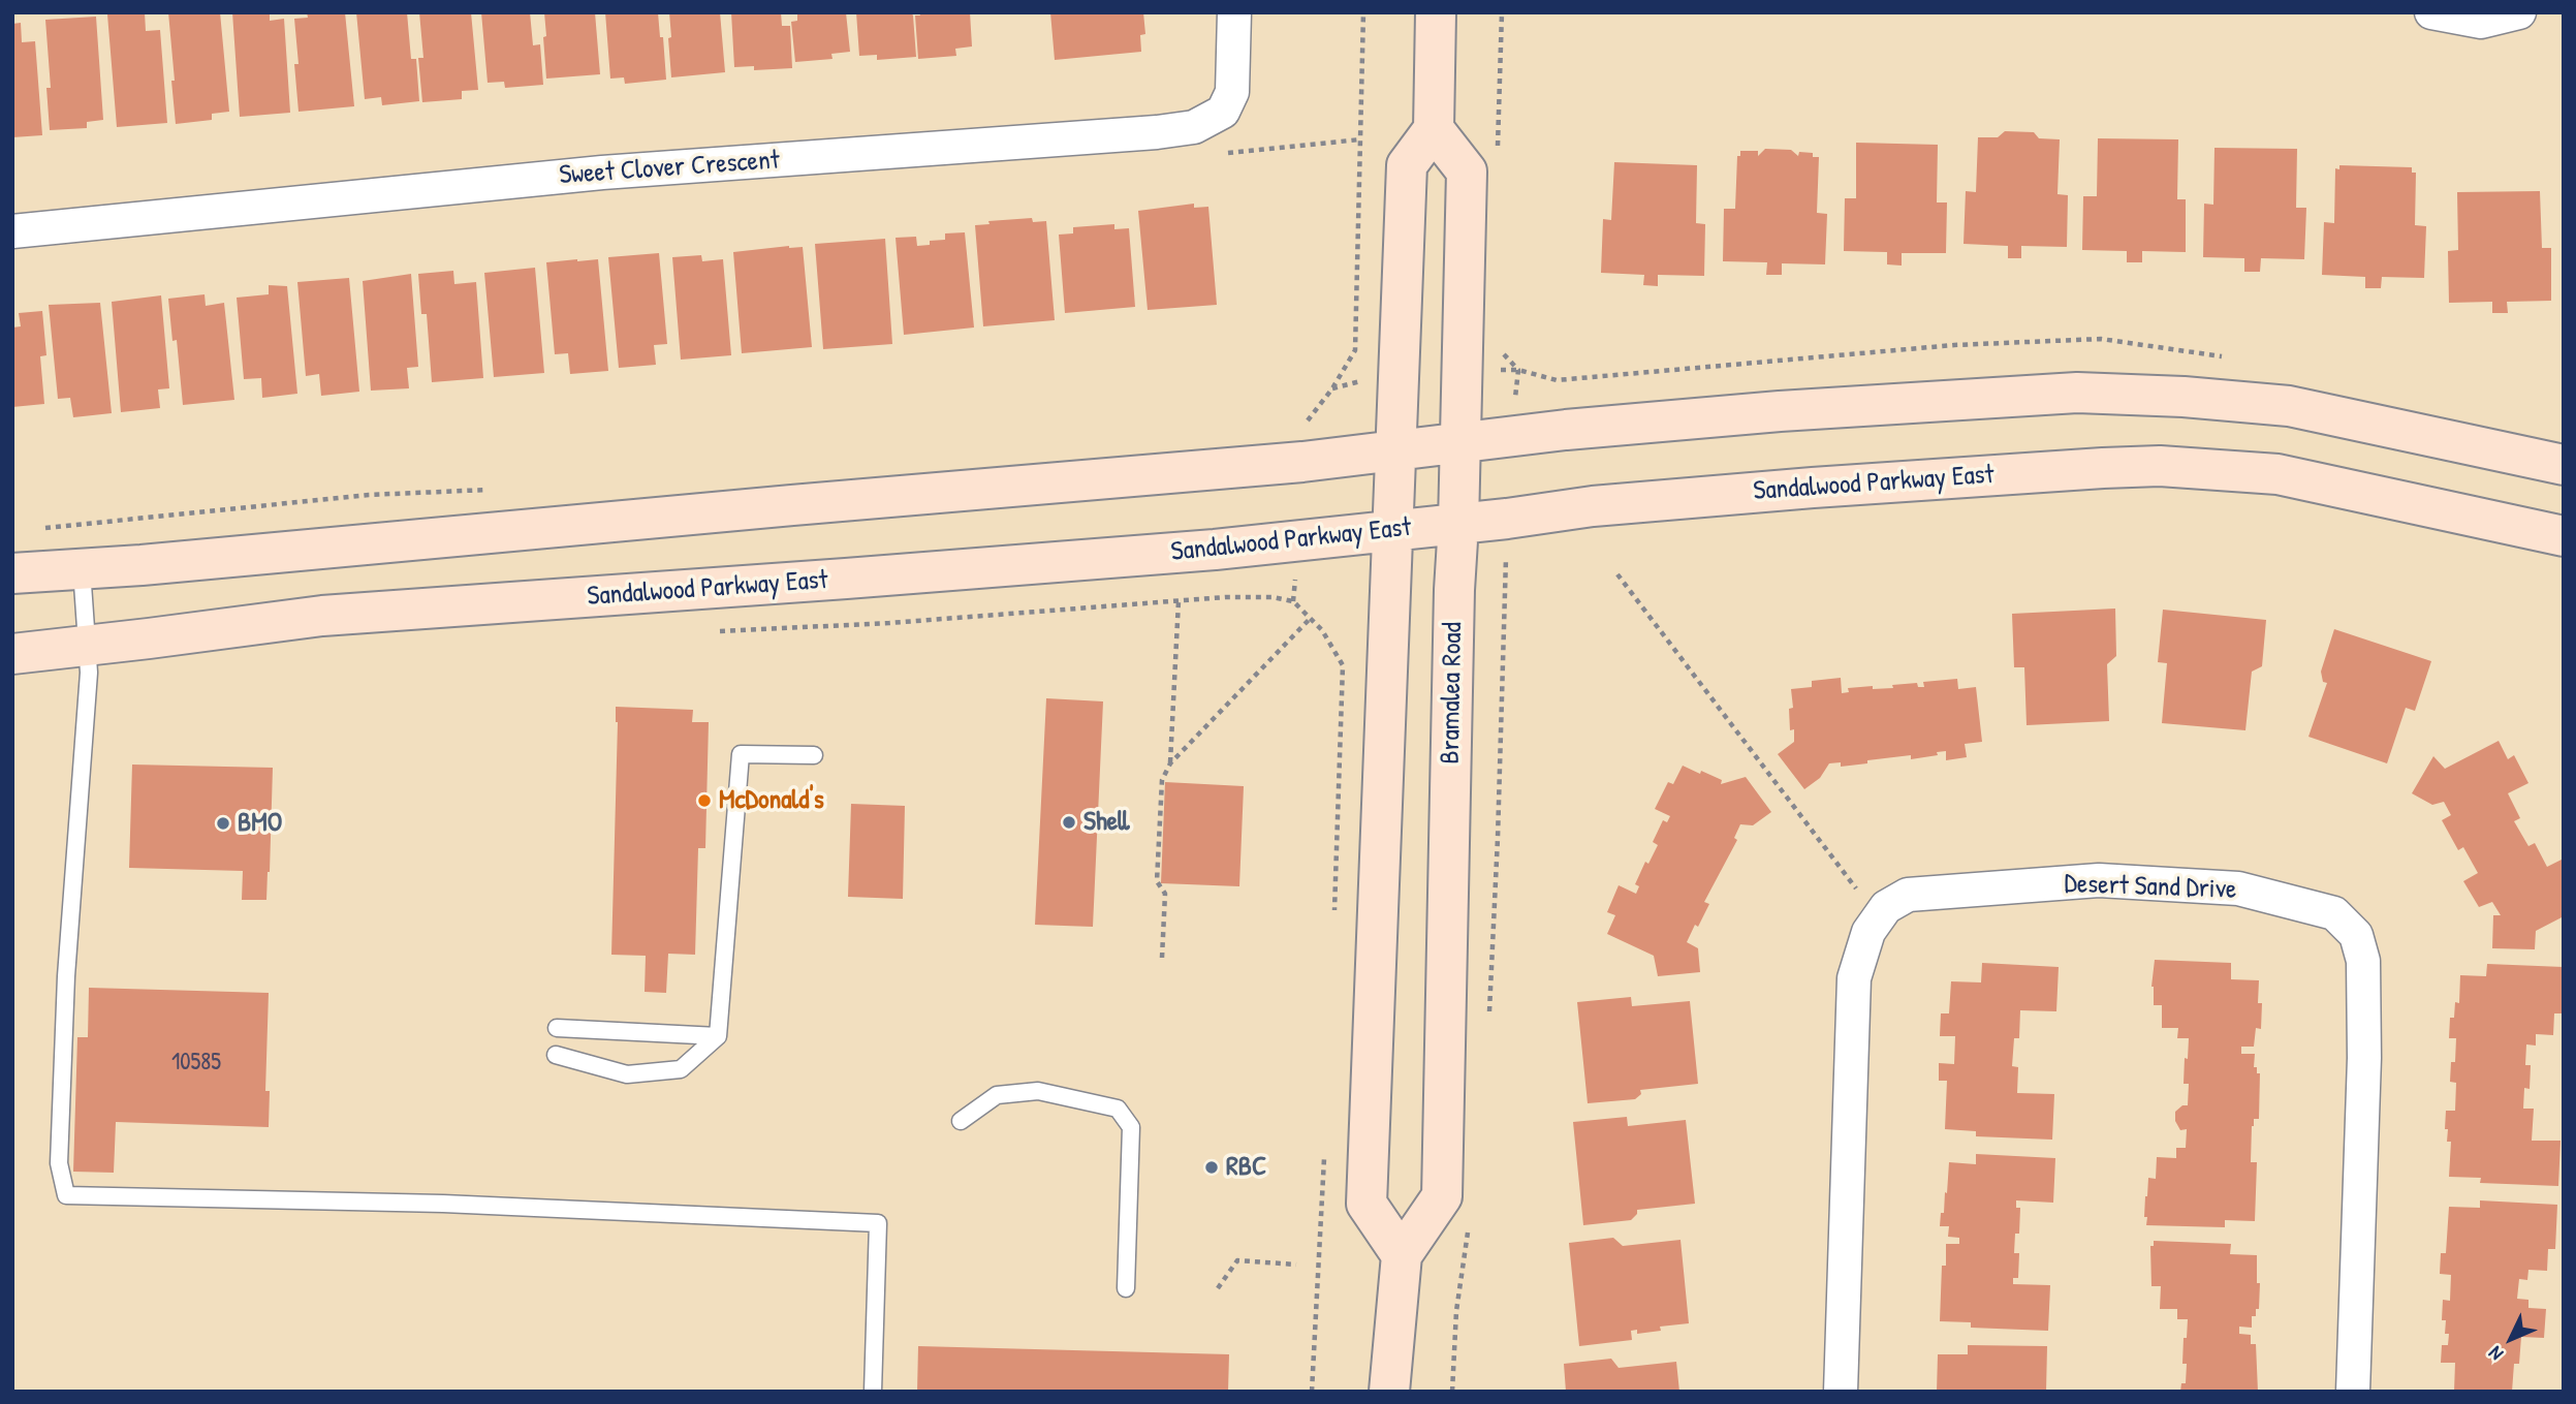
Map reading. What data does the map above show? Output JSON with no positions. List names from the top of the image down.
{
  "streets": {
    "main road": ["Sandalwood Parkway East", "Bramalea Road"],
    "street": ["Sweet Clover Crescent", "Desert Sand Drive"]
  },
  "crossings": [
    ["Sandalwood Parkway East", "Bramalea Road"]
  ],
  "places": [
    "McDonald's",
    "Shell",
    "BMO",
    "RBC"
  ],
  "house_numbers": ["10585"],
  "north": "bottom left"
}
